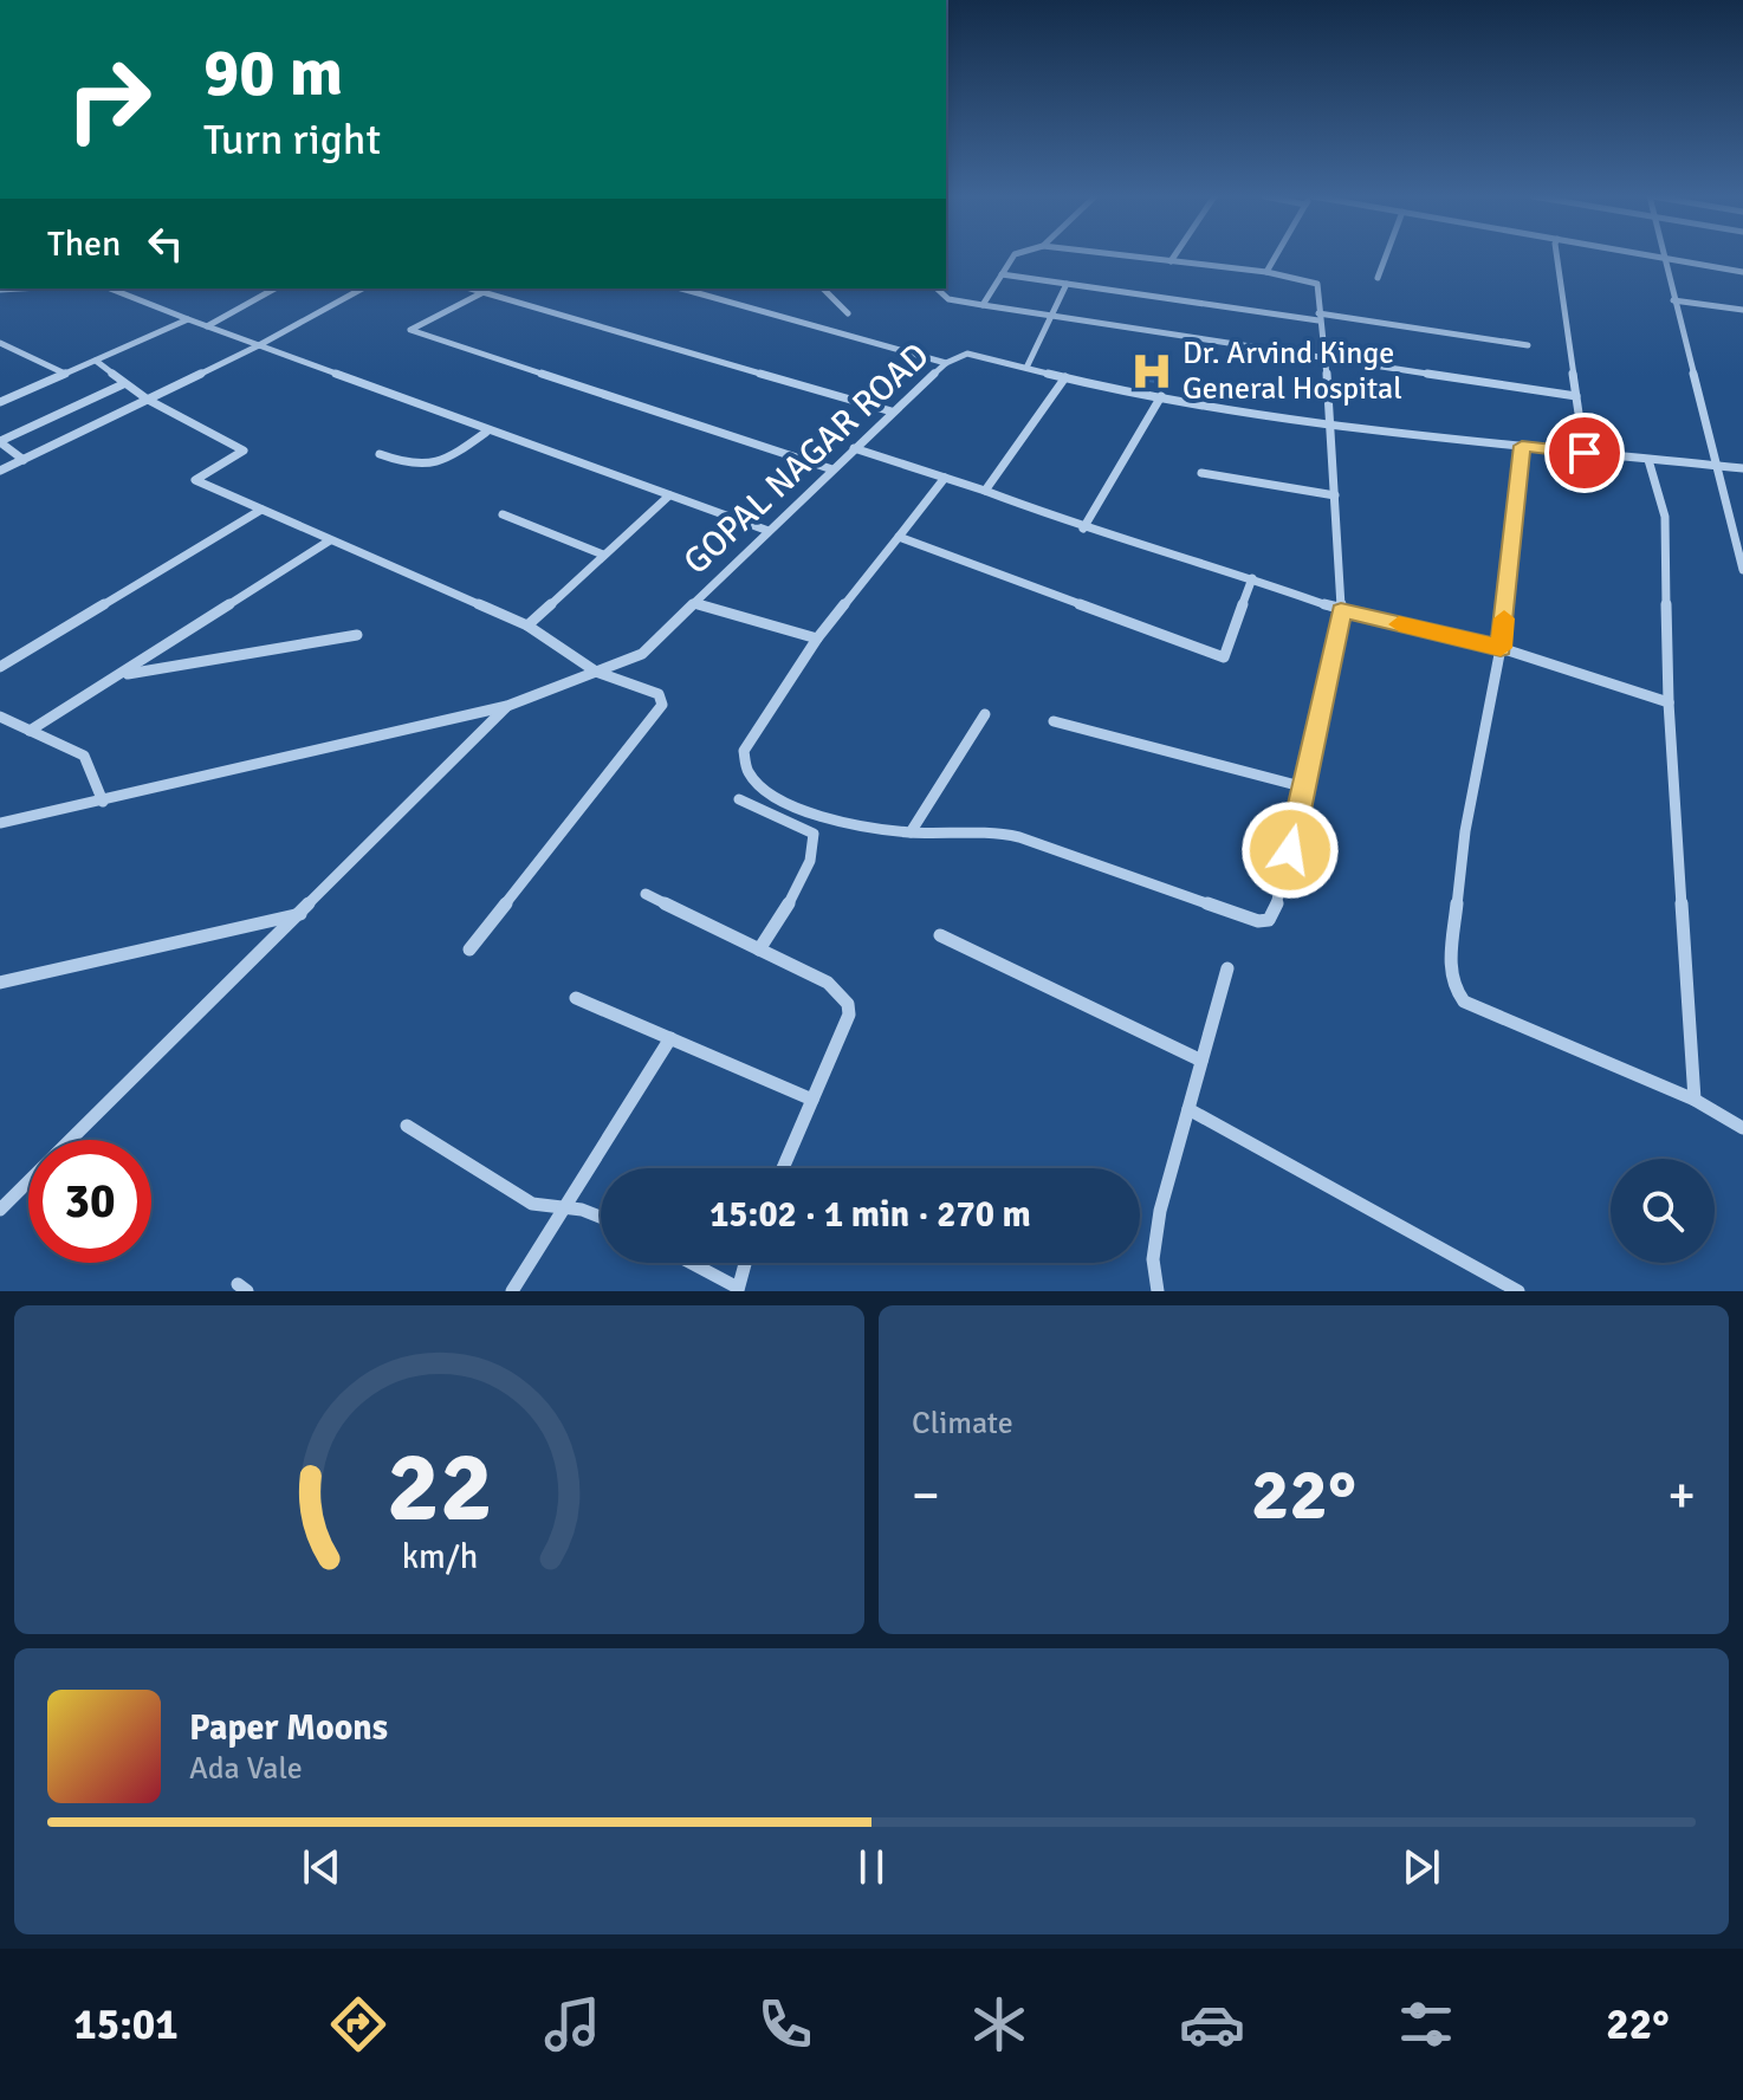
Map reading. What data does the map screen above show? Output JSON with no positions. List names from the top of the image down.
{
  "streets": {
    "street": ["GOPAL NAGAR ROAD"]
  },
  "places": {
    "hospital": ["Dr. Arvind Kinge General Hospital"]
  },
  "page": {
    "turn": ["90 m", "Turn right"],
    "then": "Then",
    "limit": "30",
    "trip": "15:02 · 1 min · 270 m",
    "tile": "Climate",
    "heat": ["−", "22°", "+"],
    "song": ["Paper Moons", "Ada Vale"],
    "tabs": ["15:01", "22°"],
    "gauge": ["22", "km/h"]
  }
}
